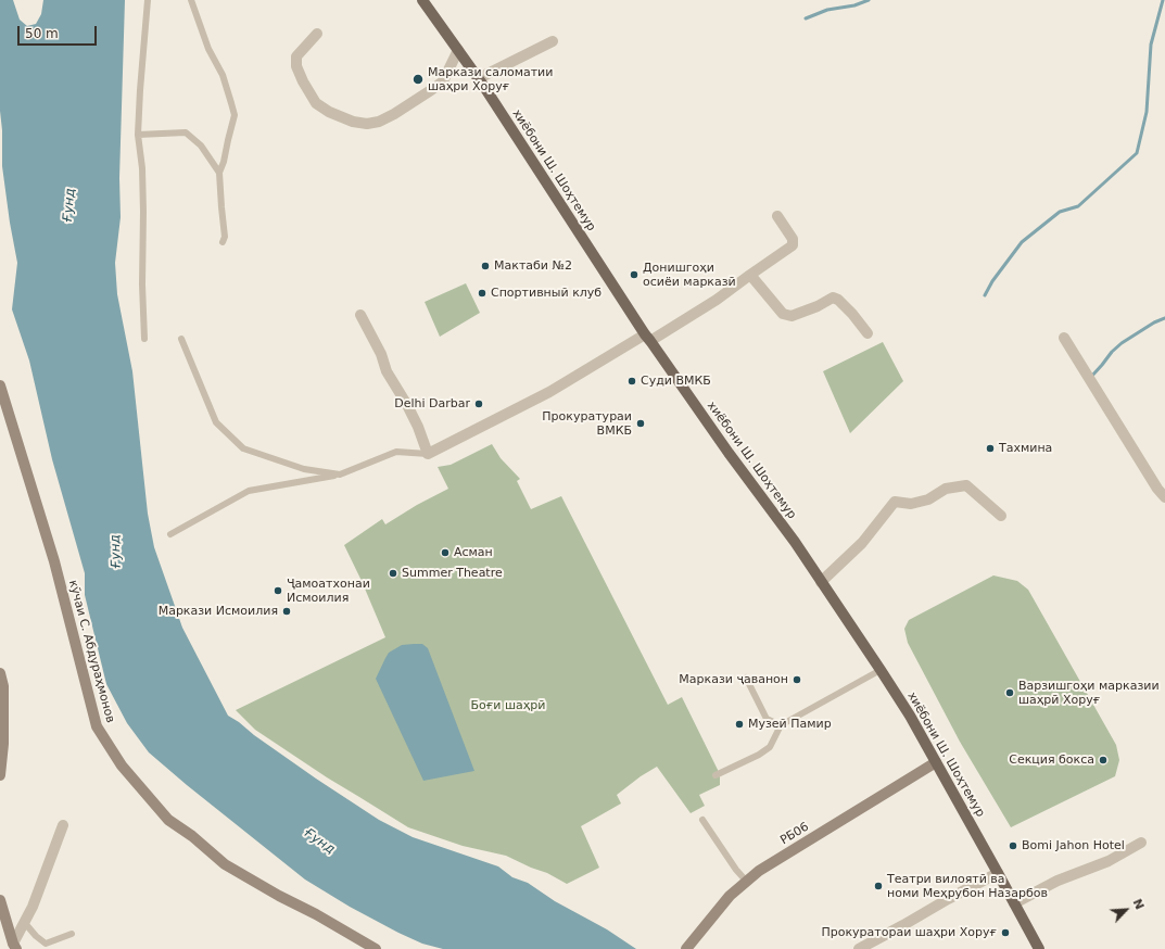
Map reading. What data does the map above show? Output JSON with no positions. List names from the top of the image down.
{
  "streets": {
    "main road": ["хиёбони Ш. Шоҳтемур"],
    "street": ["кӯчаи С. Абдураҳмонов", "РБ06"]
  },
  "crossings": [
    ["хиёбони Ш. Шоҳтемур", "РБ06"]
  ],
  "water": ["Ғунд"],
  "parks": ["Боғи шаҳрӣ"],
  "places": [
    "Маркази саломатии шаҳри Хоруғ",
    "Мактаби №2",
    "Донишгоҳи осиёи марказӣ",
    "Спортивный клуб",
    "Суди ВМКБ",
    "Delhi Darbar",
    "Прокуратураи ВМКБ",
    "Тахмина",
    "Асман",
    "Summer Theatre",
    "Ҷамоатхонаи Исмоилия",
    "Маркази Исмоилия",
    "Маркази ҷаванон",
    "Варзишгоҳи марказии шаҳрӣ Хоруғ",
    "Музей Памир",
    "Секция бокса",
    "Bomi Jahon Hotel",
    "Театри вилоятӣ ва номи Меҳрубон Назарбов",
    "Прокуратораи шаҳри Хоруғ"
  ],
  "scale_bar": "50 m",
  "north": "top right"
}
